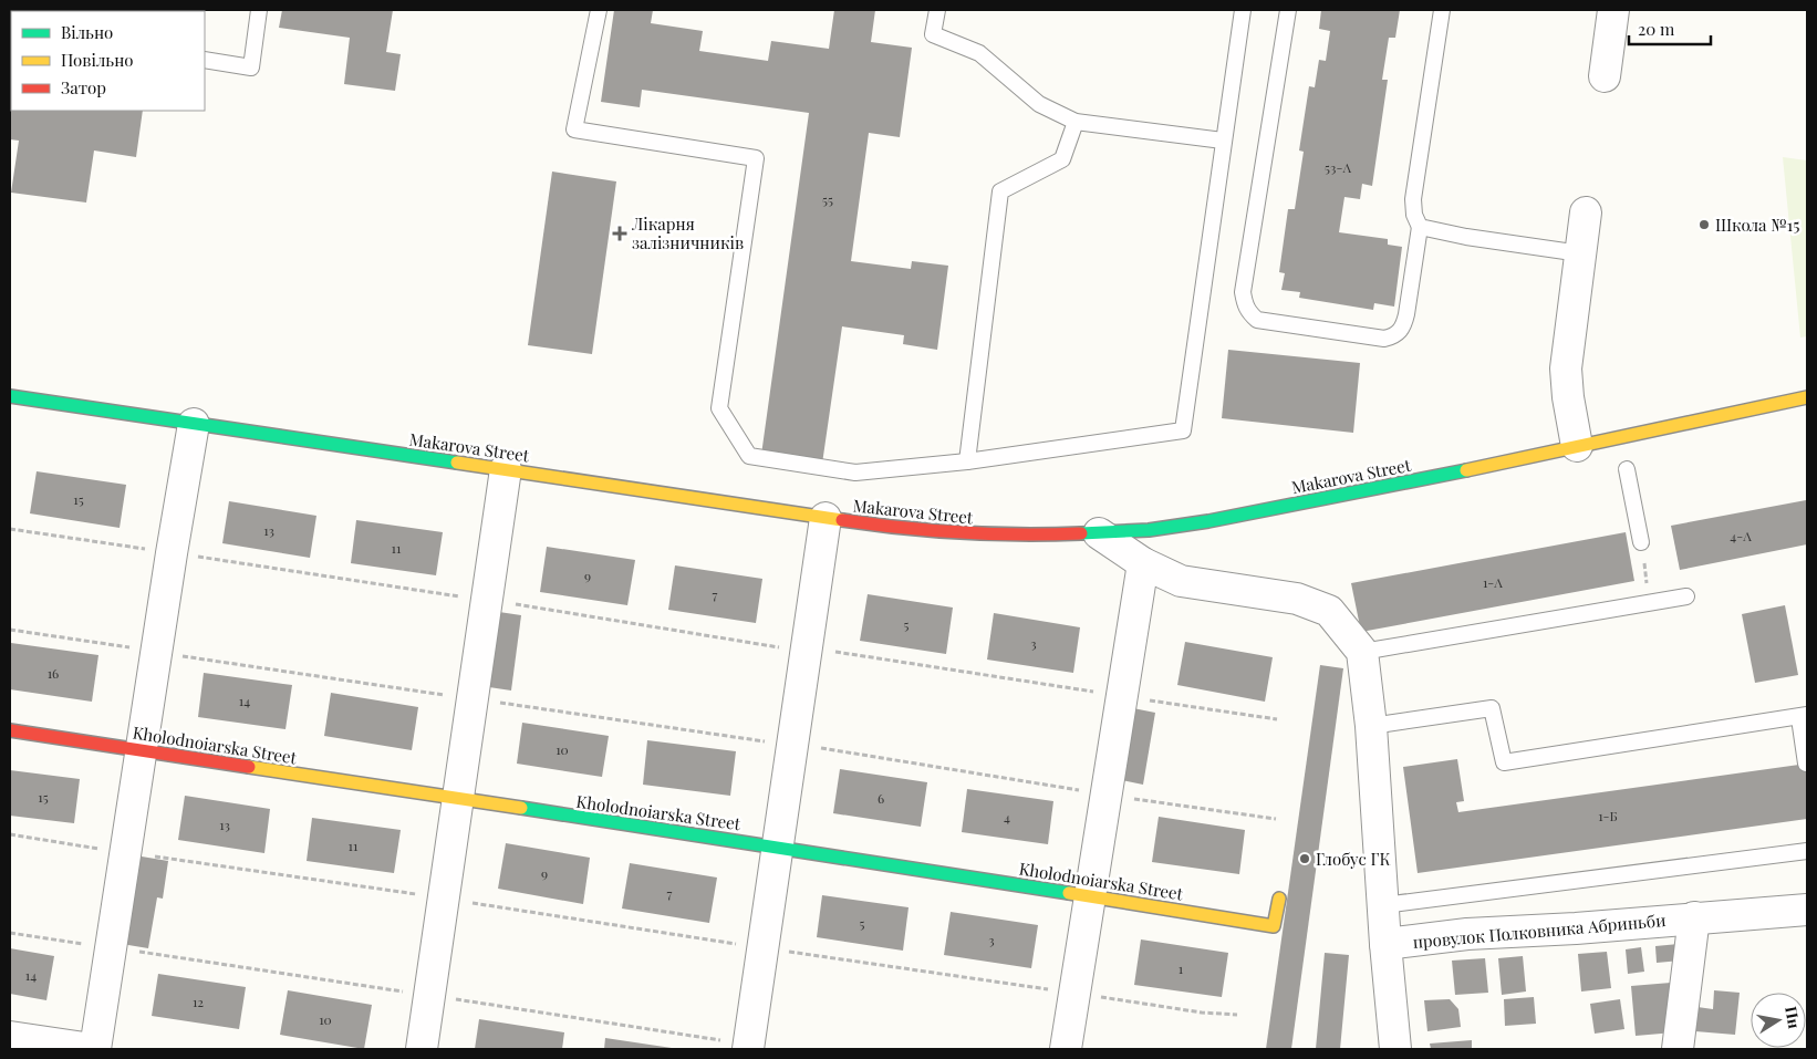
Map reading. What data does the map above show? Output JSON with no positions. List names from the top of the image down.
{
  "streets": {
    "street": ["Makarova Street", "Kholodnoiarska Street", "провулок Полковника Абриньби"]
  },
  "places": {
    "other": ["Школа №15", "Глобус ГК"],
    "health": ["Лікарня залізничників"]
  },
  "house_numbers": [
    "53-А",
    "55",
    "15",
    "13",
    "4-А",
    "11",
    "9",
    "1-А",
    "7",
    "5",
    "3",
    "16",
    "14",
    "10",
    "15",
    "6",
    "1-Б",
    "4",
    "13",
    "11",
    "9",
    "7",
    "5",
    "3",
    "1",
    "14",
    "12",
    "10"
  ],
  "legend": ["Вільно", "Повільно", "Затор"],
  "scale_bar": "20 m",
  "north": "right"
}
